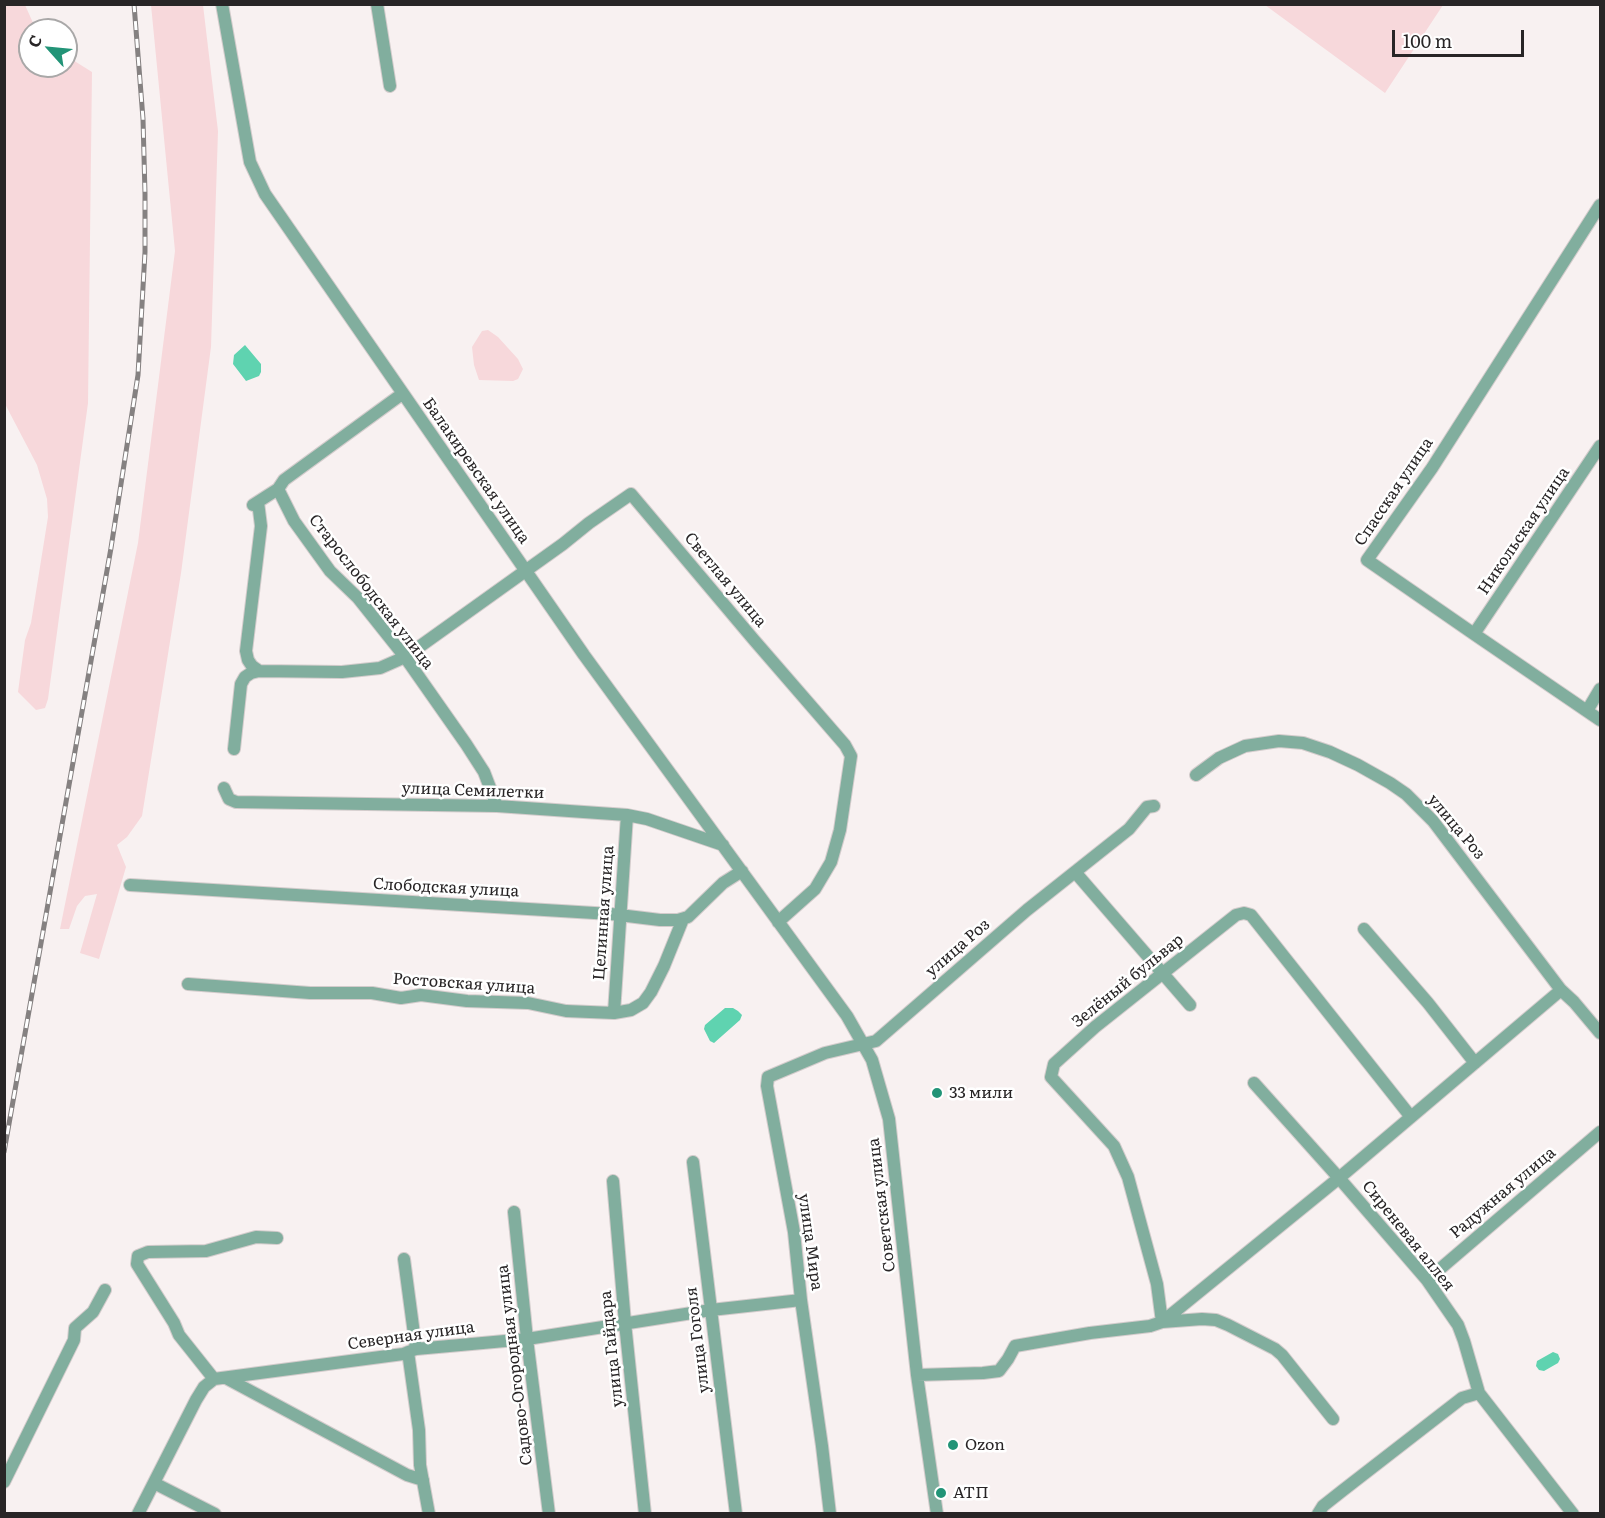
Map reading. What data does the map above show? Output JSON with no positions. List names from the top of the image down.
{
  "streets": {
    "street": [
      "Балакиревская улица",
      "Спасская улица",
      "Никольская улица",
      "Светлая улица",
      "Старослободская улица",
      "улица Семилетки",
      "улица Роз",
      "Слободская улица",
      "Целинная улица",
      "Зелёный бульвар",
      "Ростовская улица",
      "Радужная улица",
      "Советская улица",
      "Сиреневая аллея",
      "улица Мира",
      "Северная улица",
      "улица Гоголя",
      "улица Гайдара",
      "Садово-Огородная улица"
    ]
  },
  "crossings": [
    ["Балакиревская улица", "Светлая улица"],
    ["Балакиревская улица", "улица Семилетки"],
    ["Балакиревская улица", "Советская улица"],
    ["Спасская улица", "Никольская улица"],
    ["Светлая улица", "Старослободская улица"],
    ["Светлая улица", "Советская улица"],
    ["Старослободская улица", "улица Семилетки"],
    ["улица Семилетки", "Целинная улица"],
    ["улица Роз", "Советская улица"],
    ["улица Роз", "улица Мира"],
    ["Слободская улица", "Целинная улица"],
    ["Слободская улица", "Ростовская улица"],
    ["Целинная улица", "Ростовская улица"],
    ["Радужная улица", "Сиреневая аллея"],
    ["Советская улица", "улица Мира"],
    ["улица Мира", "Северная улица"],
    ["Северная улица", "улица Гоголя"],
    ["Северная улица", "улица Гайдара"],
    ["Северная улица", "Садово-Огородная улица"]
  ],
  "places": ["33 мили", "Ozon", "АТП"],
  "scale_bar": "100 m",
  "north": "top left"
}
